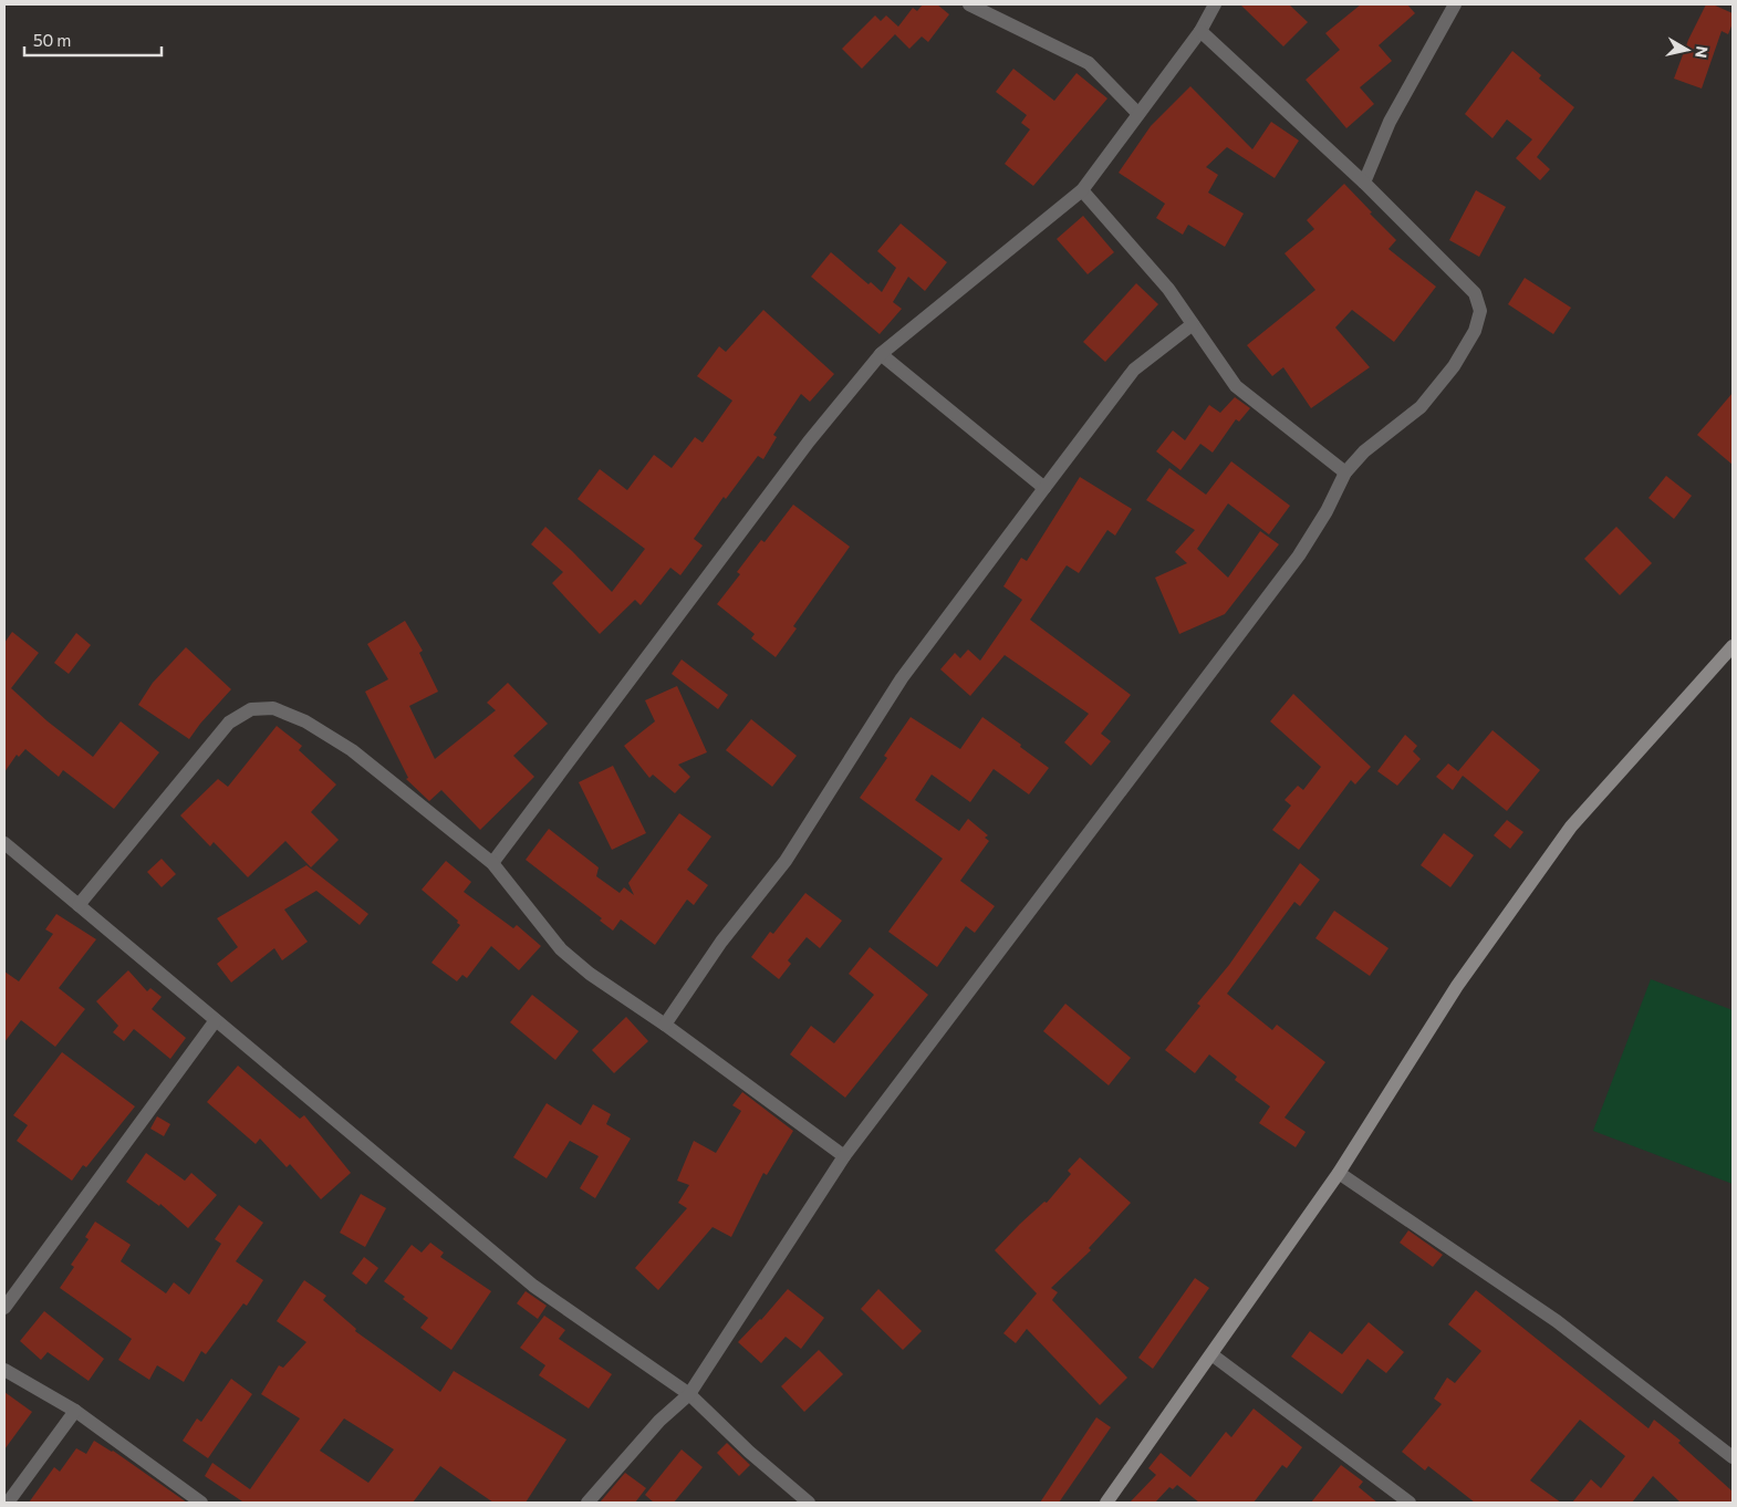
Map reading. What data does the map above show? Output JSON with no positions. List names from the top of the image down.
{
  "scale_bar": "50 m",
  "north": "right"
}
